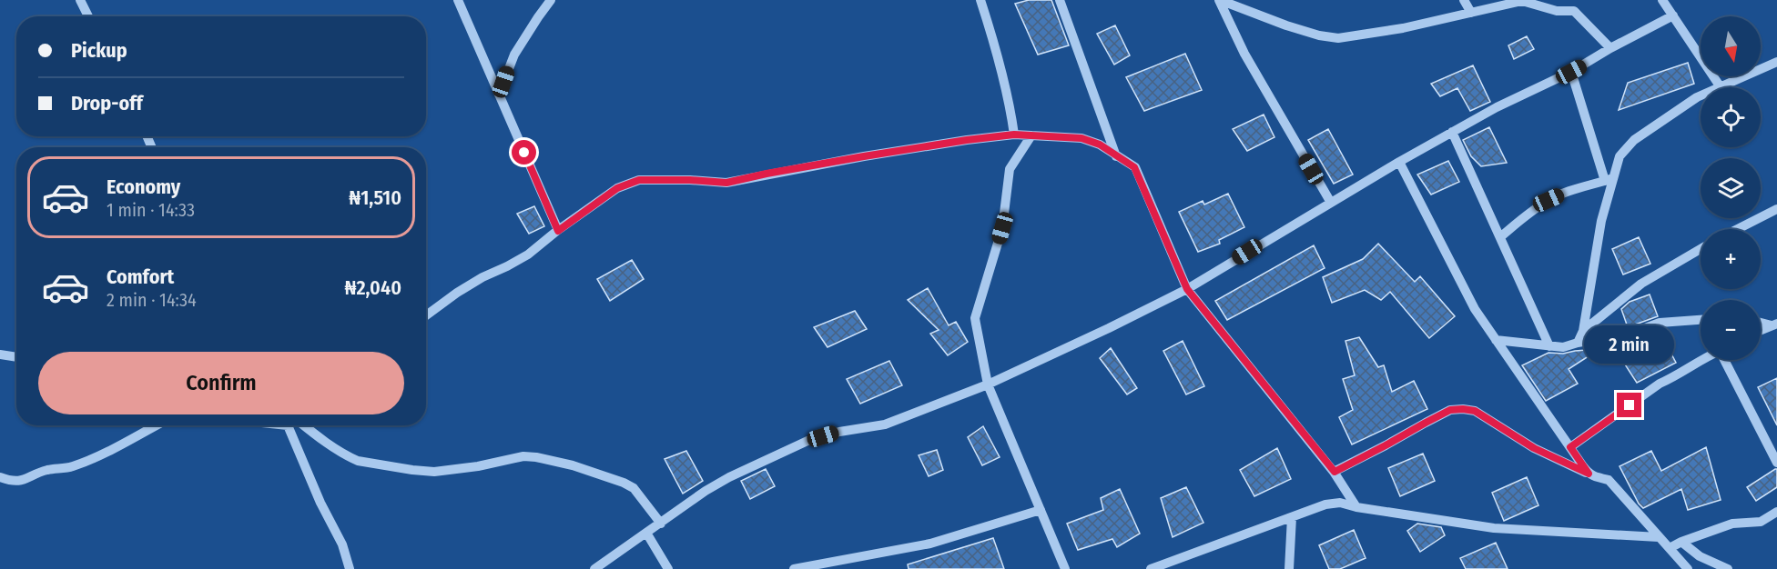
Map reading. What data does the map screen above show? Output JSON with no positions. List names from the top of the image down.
{
  "north": "bottom",
  "page": {
    "map_buttons": ["+", "−"],
    "banner": ["Pickup", "Drop-off"],
    "list": [
      {
        "name": "Economy",
        "note": "1 min · 14:33",
        "value": "₦1,510"
      },
      {
        "name": "Comfort",
        "note": "2 min · 14:34",
        "value": "₦2,040"
      }
    ],
    "bubble": "2 min",
    "buttons": "Confirm"
  }
}
